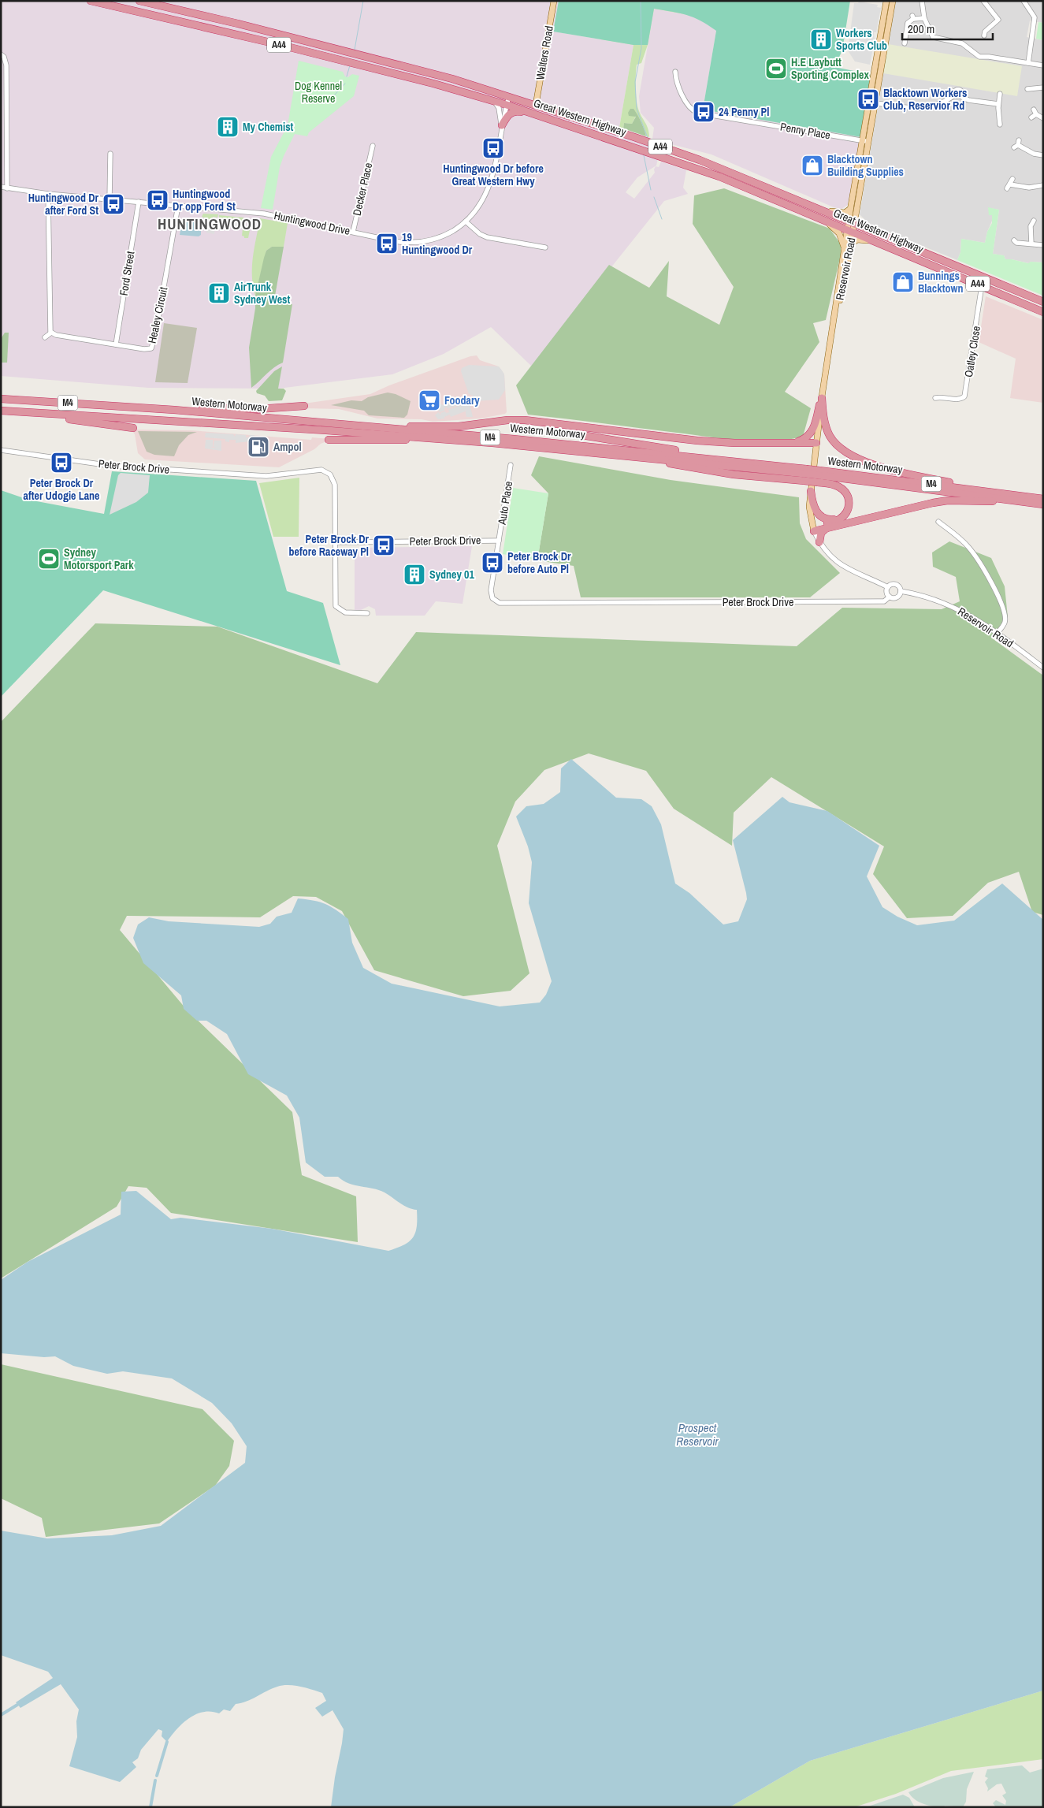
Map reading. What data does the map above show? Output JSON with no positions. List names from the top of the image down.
{
  "streets": {
    "highway": [
      "A44",
      "Great Western Highway",
      "M4",
      "Western Motorway"
    ],
    "main road": ["Walters Road", "Reservoir Road"],
    "street": [
      "Penny Place",
      "Decker Place",
      "Huntingwood Drive",
      "Ford Street",
      "Healey Circuit",
      "Oatley Close",
      "Peter Brock Drive",
      "Auto Place"
    ]
  },
  "crossings": [
    ["Walters Road", "Great Western Highway"],
    ["Great Western Highway", "Huntingwood Drive"],
    ["Great Western Highway", "Reservoir Road"],
    ["Great Western Highway", "Oatley Close"],
    ["Penny Place", "Reservoir Road"],
    ["Decker Place", "Huntingwood Drive"],
    ["Huntingwood Drive", "Ford Street"],
    ["Huntingwood Drive", "Healey Circuit"],
    ["Reservoir Road", "Peter Brock Drive"],
    ["Ford Street", "Healey Circuit"],
    ["M4", "Western Motorway"],
    ["Peter Brock Drive", "Auto Place"]
  ],
  "districts": ["HUNTINGWOOD"],
  "water": ["Prospect Reservoir"],
  "parks": ["Dog Kennel Reserve"],
  "places": {
    "building": [
      "Workers Sports Club",
      "My Chemist",
      "AirTrunk Sydney West",
      "Sydney 01"
    ],
    "sports": ["H.E Laybutt Sporting Complex", "Sydney Motorsport Park"],
    "bus stop": [
      "Blacktown Workers Club, Reservior Rd",
      "24 Penny Pl",
      "Huntingwood Dr before Great Western Hwy",
      "Huntingwood Dr opp Ford St",
      "Huntingwood Dr after Ford St",
      "19 Huntingwood Dr",
      "Peter Brock Dr after Udogie Lane",
      "Peter Brock Dr before Raceway Pl",
      "Peter Brock Dr before Auto Pl"
    ],
    "shop": ["Blacktown Building Supplies", "Bunnings Blacktown"],
    "supermarket": ["Foodary"],
    "fuel station": ["Ampol"]
  },
  "scale_bar": "200 m"
}
